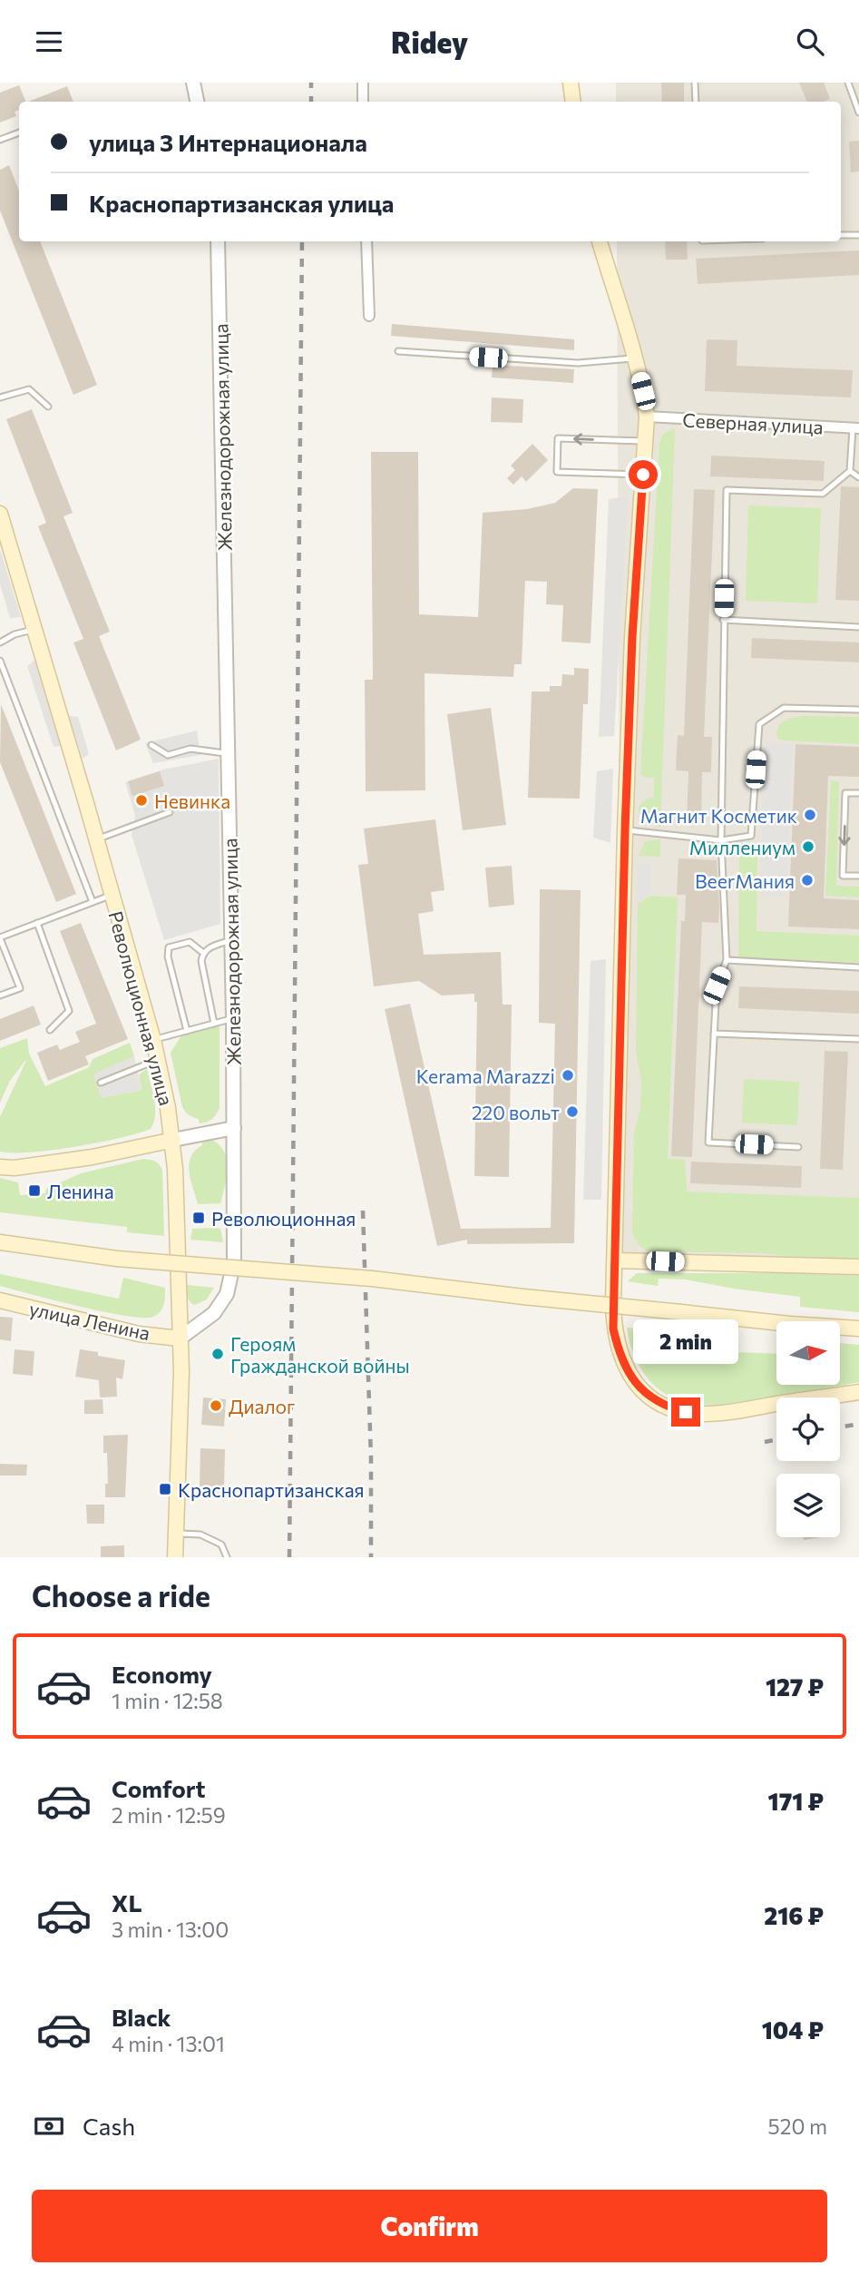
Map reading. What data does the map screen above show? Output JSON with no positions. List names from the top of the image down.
{
  "streets": {
    "main road": ["Революционная улица", "улица Ленина"],
    "street": ["Северная улица", "Железнодорожная улица"]
  },
  "crossings": [
    ["Железнодорожная улица", "Революционная улица"],
    ["Железнодорожная улица", "улица Ленина"],
    ["Революционная улица", "улица Ленина"]
  ],
  "places": {
    "other": [
      "Невинка",
      "Магнит Косметик",
      "Миллениум",
      "BeerМания",
      "Kerama Marazzi",
      "220 вольт",
      "Героям Гражданской войны",
      "Диалог"
    ],
    "transit": ["Ленина", "Революционная", "Краснопартизанская"]
  },
  "north": "right",
  "page": {
    "header": "Ridey",
    "banner": ["улица 3 Интернационала", "Краснопартизанская улица"],
    "bubble": "2 min",
    "heading": "Choose a ride",
    "list": [
      {
        "name": "Economy",
        "note": "1 min · 12:58",
        "value": "127 ₽"
      },
      {
        "name": "Comfort",
        "note": "2 min · 12:59",
        "value": "171 ₽"
      },
      {
        "name": "XL",
        "note": "3 min · 13:00",
        "value": "216 ₽"
      },
      {
        "name": "Black",
        "note": "4 min · 13:01",
        "value": "104 ₽"
      }
    ],
    "pay": ["Cash", "520 m"],
    "buttons": "Confirm"
  }
}
